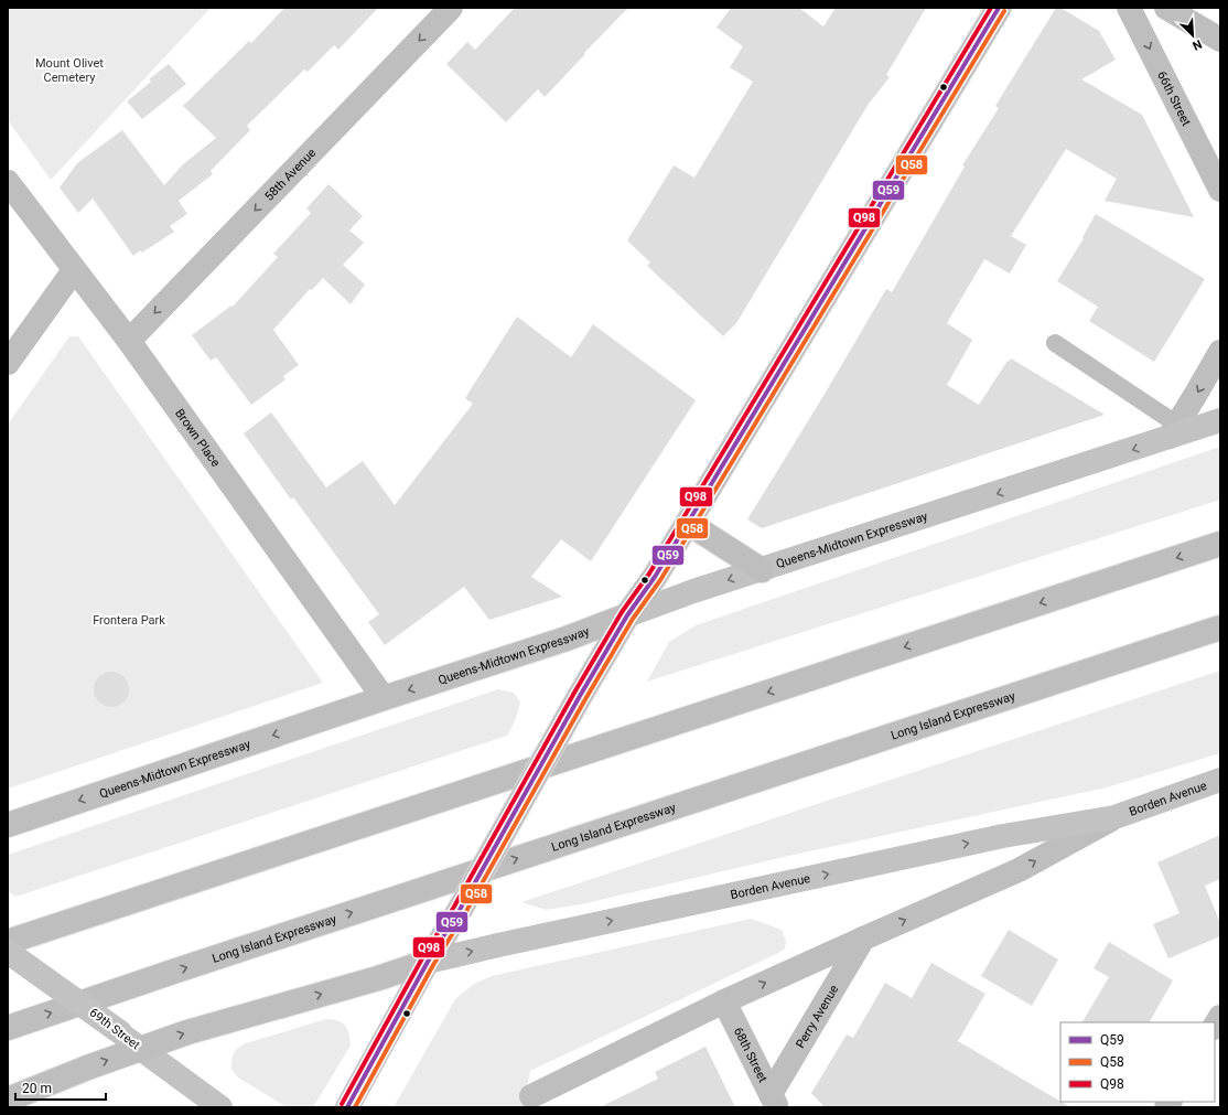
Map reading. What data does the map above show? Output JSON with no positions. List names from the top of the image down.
{
  "streets": {
    "main road": [
      "66th Street",
      "58th Avenue",
      "Brown Place",
      "Queens-Midtown Expressway",
      "Long Island Expressway",
      "Borden Avenue",
      "Perry Avenue",
      "69th Street",
      "68th Street"
    ]
  },
  "crossings": [
    ["58th Avenue", "Brown Place"],
    ["Brown Place", "Queens-Midtown Expressway"],
    ["Borden Avenue", "Perry Avenue"],
    ["Borden Avenue", "68th Street"],
    ["Perry Avenue", "68th Street"]
  ],
  "one_way": ["66th Street", "58th Avenue"],
  "parks": ["Mount Olivet Cemetery", "Frontera Park"],
  "lines": ["transit line Q59", "transit line Q98", "transit line Q58"],
  "legend": ["Q59", "Q58", "Q98"],
  "scale_bar": "20 m",
  "north": "bottom right"
}
